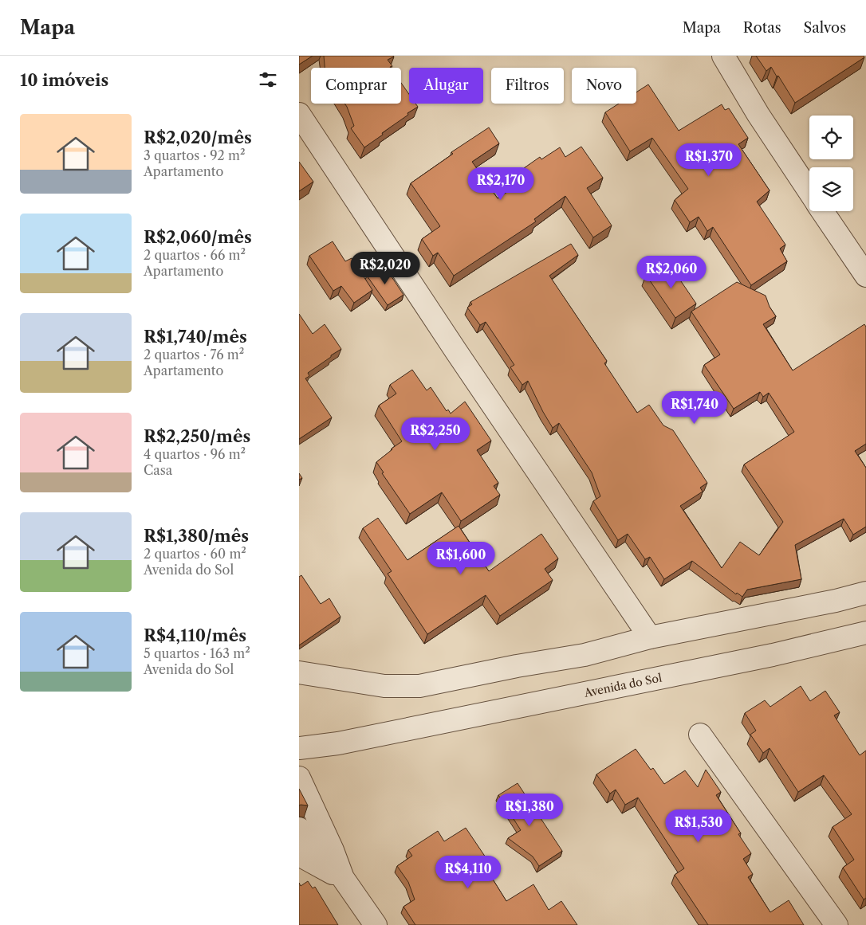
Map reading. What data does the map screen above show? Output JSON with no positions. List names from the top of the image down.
{
  "streets": {
    "street": ["Avenida do Sol"]
  },
  "page": {
    "header": "Mapa",
    "nav": ["Mapa", "Rotas", "Salvos"],
    "heading": "10 imóveis",
    "chip": [
      "Comprar",
      "Alugar",
      "Filtros",
      "Novo"
    ],
    "list": [
      {
        "name": "R$2,020/mês",
        "note": "3 quartos · 92 m² · Apartamento"
      },
      {
        "name": "R$2,060/mês",
        "note": "2 quartos · 66 m² · Apartamento"
      },
      {
        "name": "R$1,740/mês",
        "note": "2 quartos · 76 m² · Apartamento"
      },
      {
        "name": "R$2,250/mês",
        "note": "4 quartos · 96 m² · Casa"
      },
      {
        "name": "R$1,380/mês",
        "note": "2 quartos · 60 m² · Avenida do Sol"
      },
      {
        "name": "R$4,110/mês",
        "note": "5 quartos · 163 m² · Avenida do Sol"
      }
    ],
    "price": [
      "R$1,370",
      "R$2,170",
      "R$2,020",
      "R$2,060",
      "R$1,740",
      "R$2,250",
      "R$1,600",
      "R$1,380",
      "R$1,530",
      "R$4,110"
    ]
  }
}
